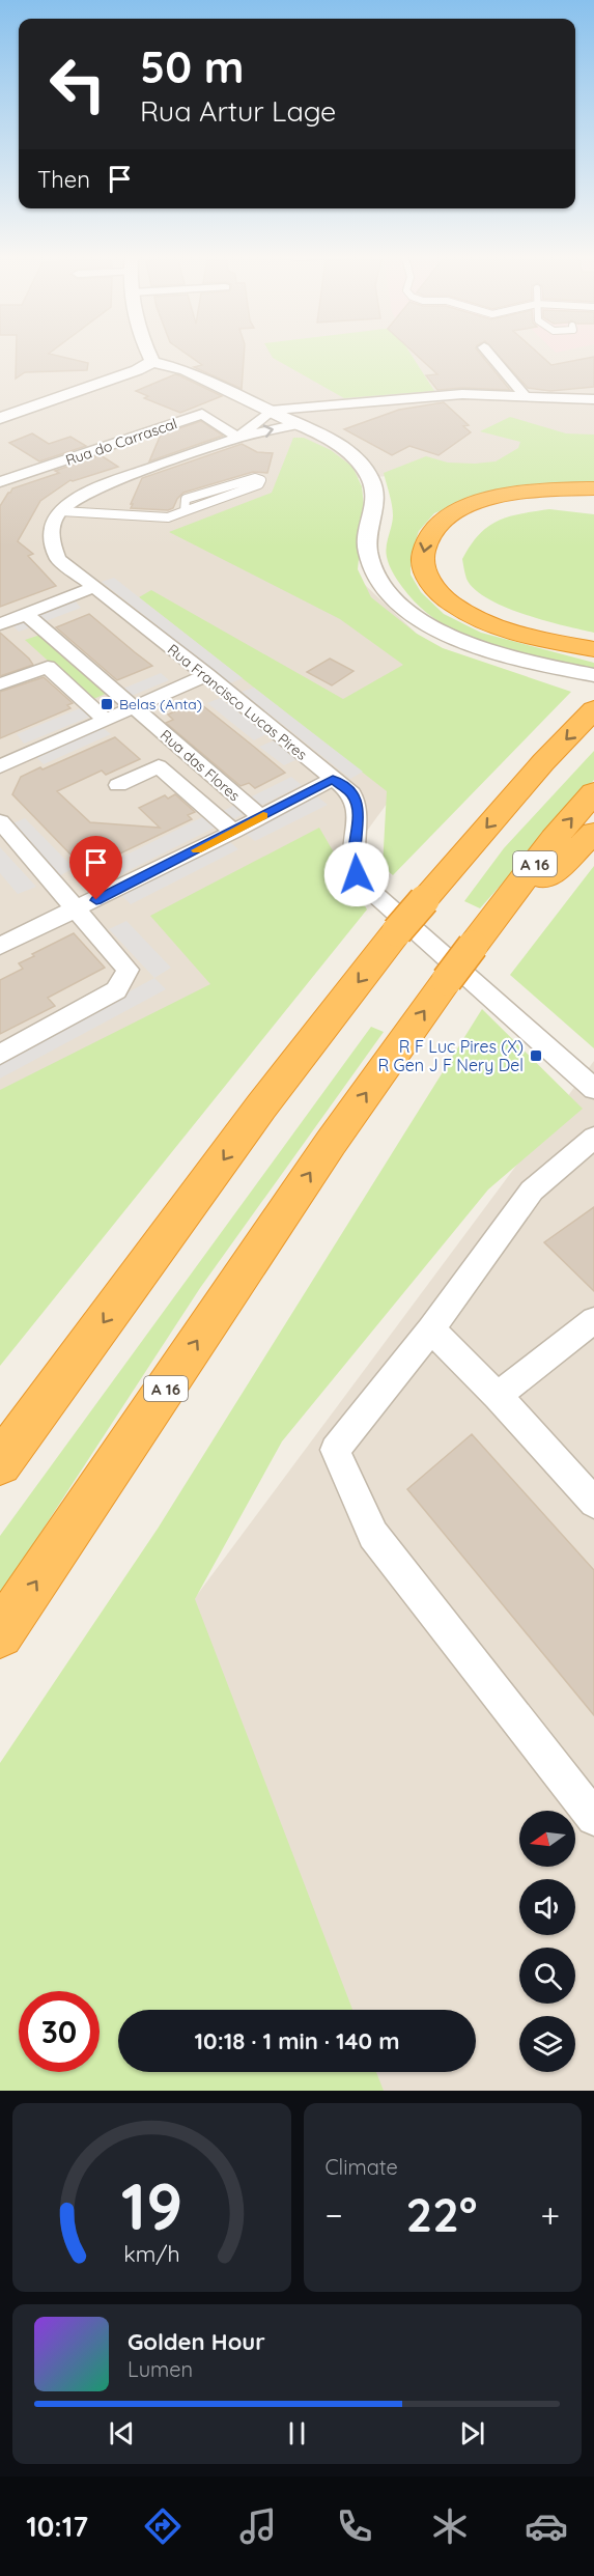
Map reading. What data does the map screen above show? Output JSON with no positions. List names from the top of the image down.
{
  "streets": {
    "highway": ["A 16"],
    "street": ["Rua do Carrascal", "Rua Francisco Lucas Pires", "Rua das Flores"]
  },
  "places": {
    "transit": ["Belas (Anta)", "R F Luc Pires (X) R Gen J F Nery Del"]
  },
  "north": "left",
  "page": {
    "turn": ["50 m", "Rua Artur Lage"],
    "then": "Then",
    "limit": "30",
    "trip": "10:18 · 1 min · 140 m",
    "tile": "Climate",
    "heat": ["−", "22°", "+"],
    "song": ["Golden Hour", "Lumen"],
    "tabs": "10:17",
    "gauge": ["19", "km/h"]
  }
}
